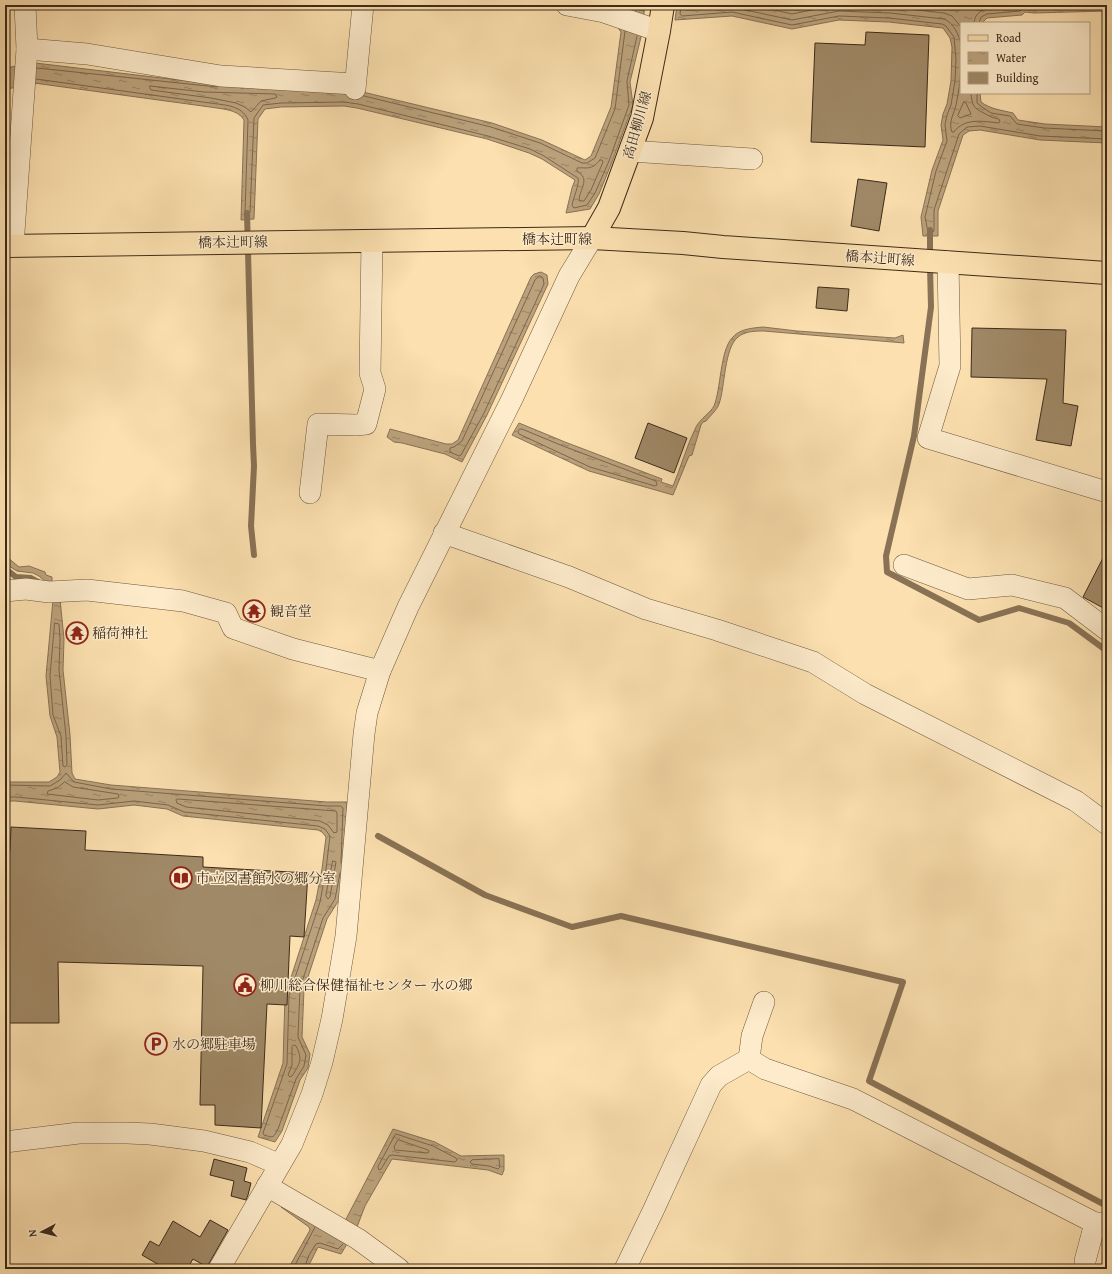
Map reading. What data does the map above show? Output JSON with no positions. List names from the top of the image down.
{
  "streets": {
    "main road": ["高田柳川線", "橋本辻町線"]
  },
  "crossings": [
    ["高田柳川線", "橋本辻町線"]
  ],
  "places": {
    "temple": ["観音堂", "稲荷神社"],
    "library": ["市立図書館水の郷分室"],
    "public building": ["柳川総合保健福祉センター 水の郷"],
    "parking": ["水の郷駐車場"]
  },
  "legend": ["Road", "Water", "Building"],
  "north": "left"
}
